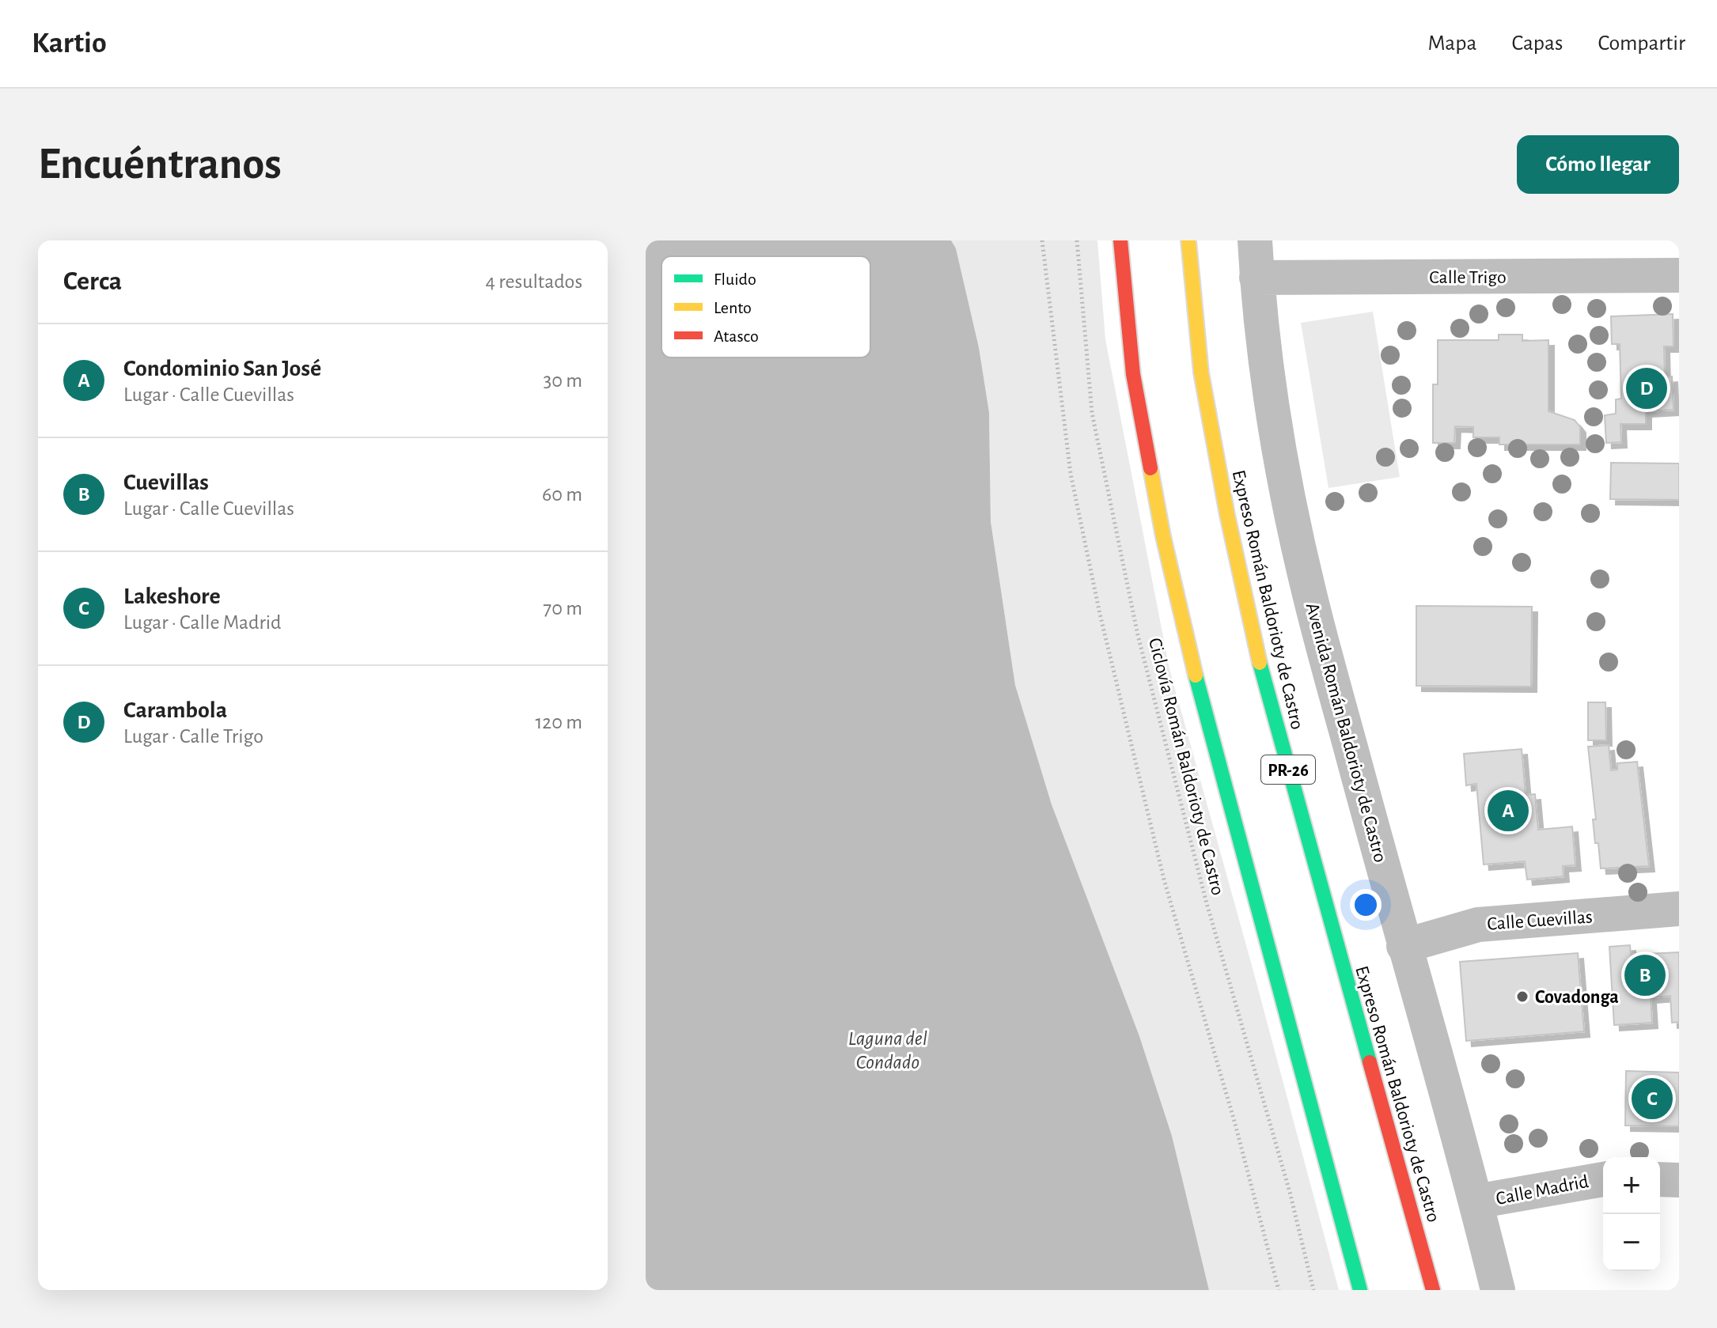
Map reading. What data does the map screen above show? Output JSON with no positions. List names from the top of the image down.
{
  "streets": {
    "highway": ["Expreso Román Baldorioty de Castro", "PR-26"],
    "street": [
      "Calle Trigo",
      "Avenida Román Baldorioty de Castro",
      "Calle Cuevillas",
      "Calle Madrid"
    ],
    "path": ["Ciclovía Román Baldorioty de Castro"]
  },
  "crossings": [
    ["Calle Trigo", "Avenida Román Baldorioty de Castro"],
    ["Avenida Román Baldorioty de Castro", "Calle Cuevillas"],
    ["Avenida Román Baldorioty de Castro", "Calle Madrid"]
  ],
  "water": ["Laguna del Condado"],
  "places": ["Covadonga"],
  "legend": ["Fluido", "Lento", "Atasco"],
  "page": {
    "header": "Kartio",
    "nav": ["Mapa", "Capas", "Compartir"],
    "buttons": "Cómo llegar",
    "title": "Encuéntranos",
    "heading": ["Cerca", "4 resultados"],
    "list": [
      {
        "mark": "A",
        "name": "Condominio San José",
        "note": "Lugar · Calle Cuevillas",
        "value": "30 m"
      },
      {
        "mark": "B",
        "name": "Cuevillas",
        "note": "Lugar · Calle Cuevillas",
        "value": "60 m"
      },
      {
        "mark": "C",
        "name": "Lakeshore",
        "note": "Lugar · Calle Madrid",
        "value": "70 m"
      },
      {
        "mark": "D",
        "name": "Carambola",
        "note": "Lugar · Calle Trigo",
        "value": "120 m"
      }
    ],
    "pins": [
      "D",
      "A",
      "B",
      "C"
    ],
    "map_buttons": ["+", "−"]
  }
}
